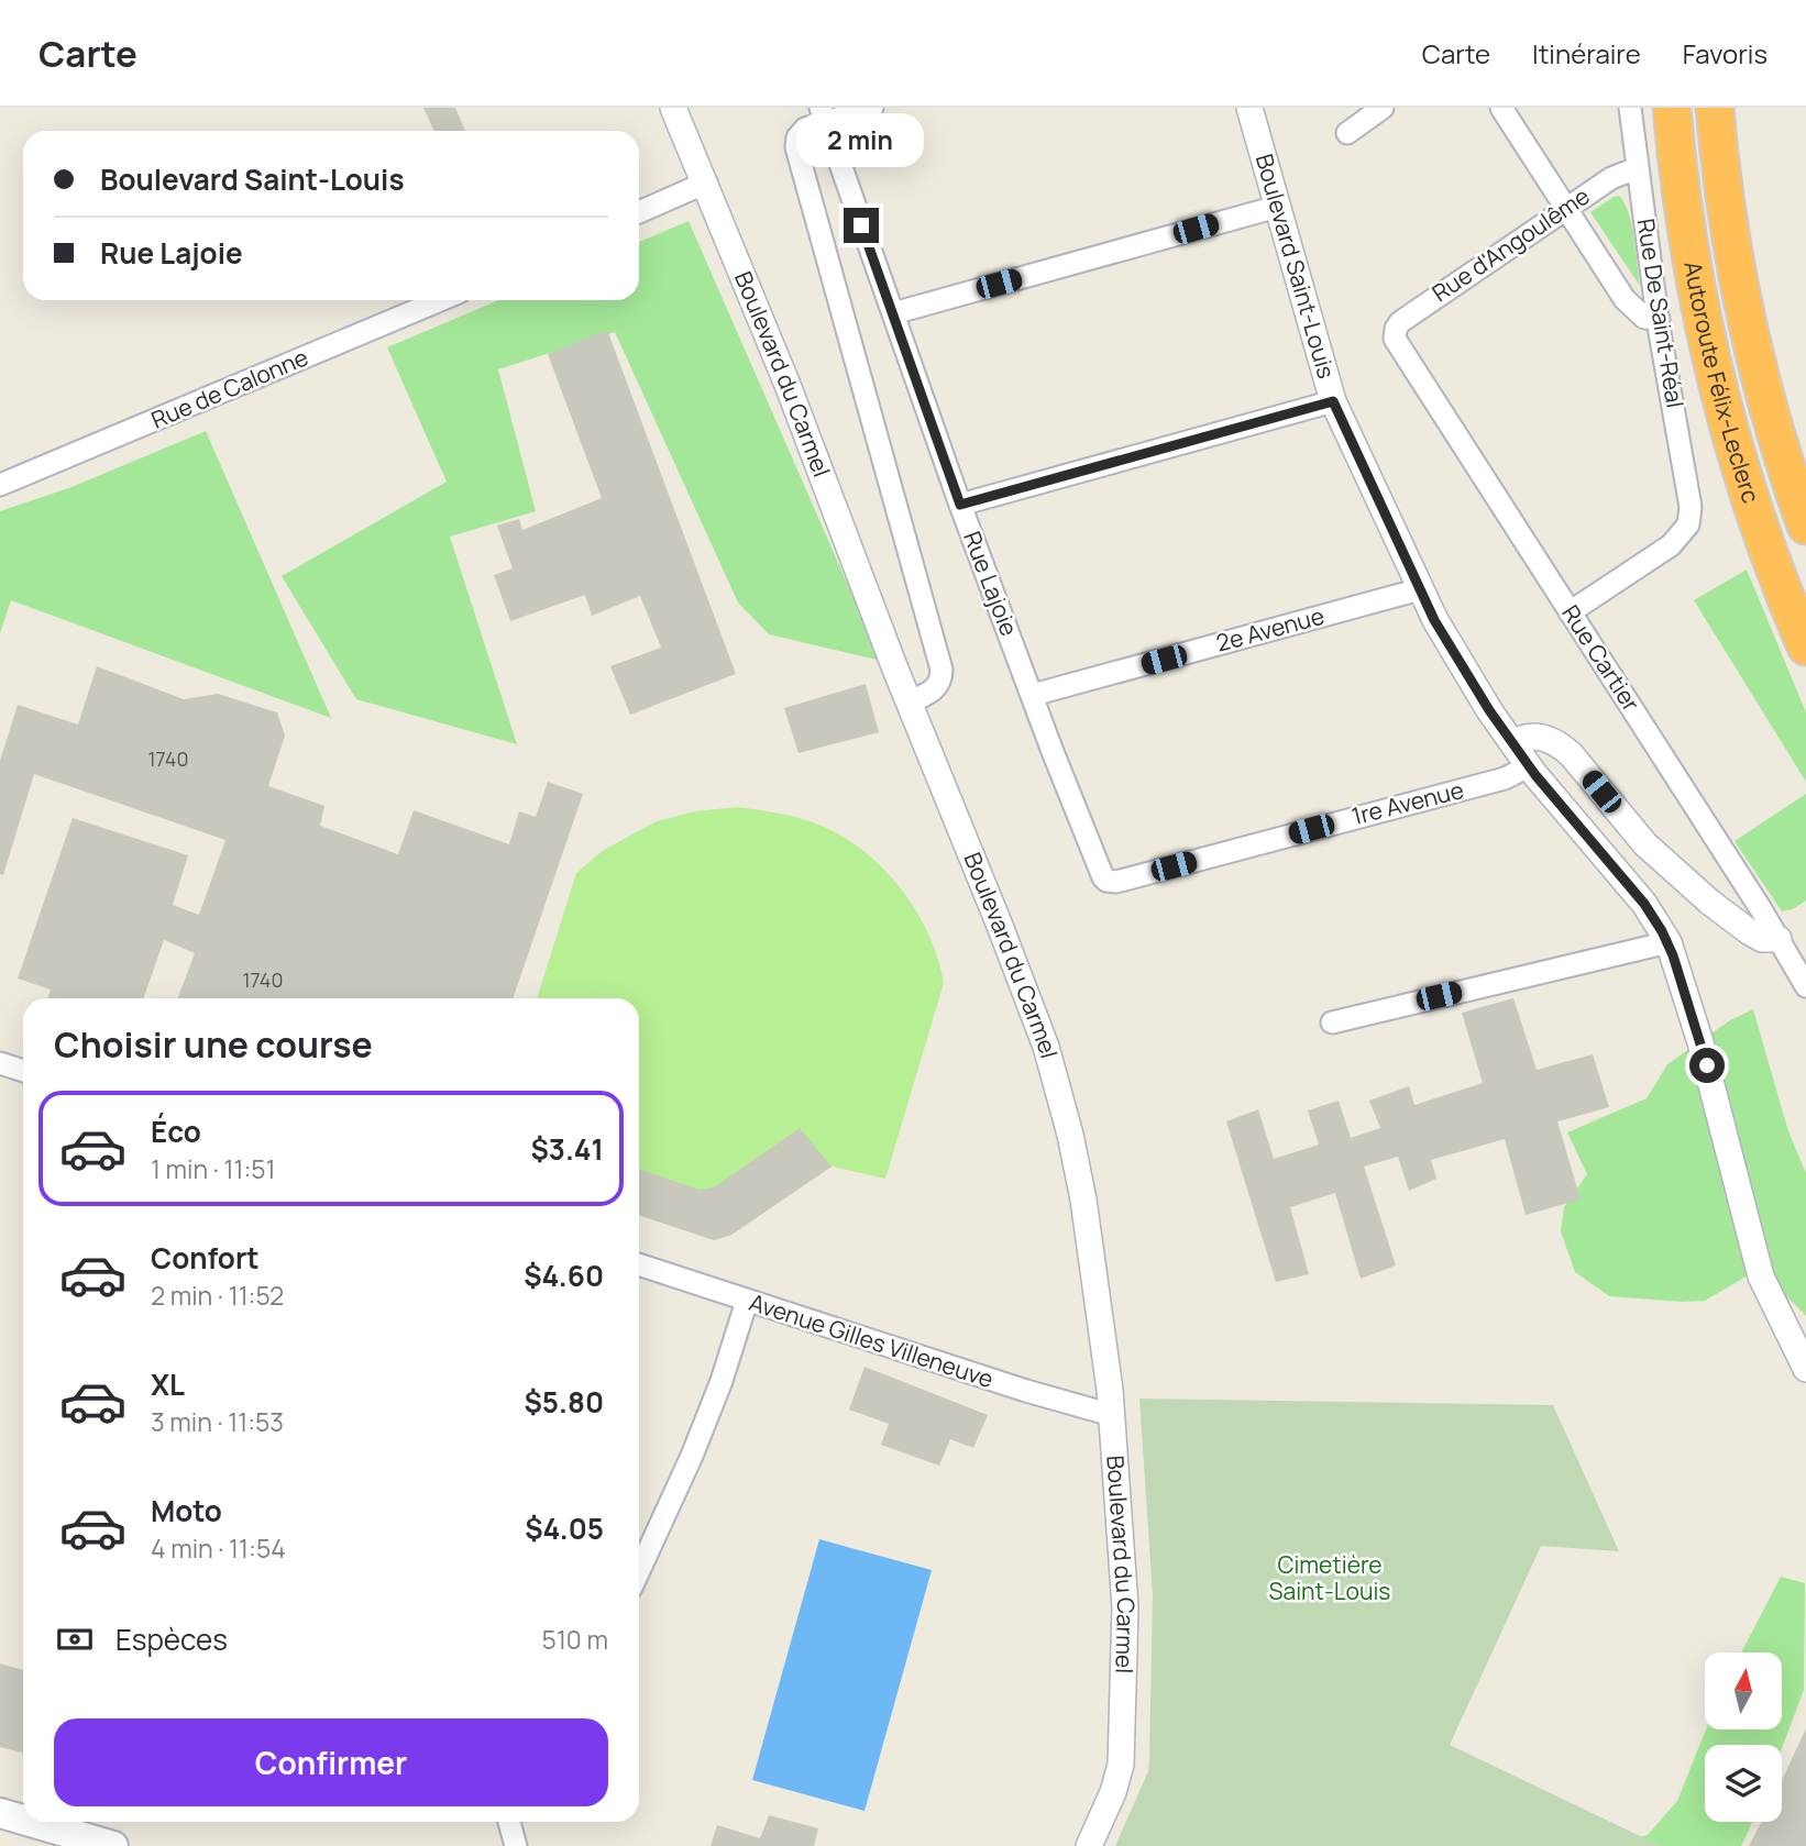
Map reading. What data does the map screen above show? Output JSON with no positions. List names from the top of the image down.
{
  "streets": {
    "highway": ["Autoroute Félix-Leclerc"],
    "street": [
      "Rue d'Angoulême",
      "Boulevard Saint-Louis",
      "Rue De Saint-Réal",
      "Boulevard du Carmel",
      "Rue de Calonne",
      "Rue Lajoie",
      "2e Avenue",
      "Rue Cartier",
      "1re Avenue",
      "Avenue Gilles Villeneuve"
    ]
  },
  "crossings": [
    ["Rue d'Angoulême", "Rue De Saint-Réal"],
    ["Rue d'Angoulême", "Rue Cartier"],
    ["Boulevard Saint-Louis", "2e Avenue"],
    ["Boulevard Saint-Louis", "1re Avenue"],
    ["Rue De Saint-Réal", "Rue Cartier"],
    ["Boulevard du Carmel", "Avenue Gilles Villeneuve"],
    ["Rue Lajoie", "2e Avenue"],
    ["Rue Lajoie", "1re Avenue"]
  ],
  "parks": ["Cimetière Saint-Louis"],
  "house_numbers": ["1740", "1740"],
  "north": "top",
  "page": {
    "header": "Carte",
    "nav": ["Carte", "Itinéraire", "Favoris"],
    "bubble": "2 min",
    "banner": ["Boulevard Saint-Louis", "Rue Lajoie"],
    "heading": "Choisir une course",
    "list": [
      {
        "name": "Éco",
        "note": "1 min · 11:51",
        "value": "$3.41"
      },
      {
        "name": "Confort",
        "note": "2 min · 11:52",
        "value": "$4.60"
      },
      {
        "name": "XL",
        "note": "3 min · 11:53",
        "value": "$5.80"
      },
      {
        "name": "Moto",
        "note": "4 min · 11:54",
        "value": "$4.05"
      }
    ],
    "pay": ["Espèces", "510 m"],
    "buttons": "Confirmer"
  }
}
